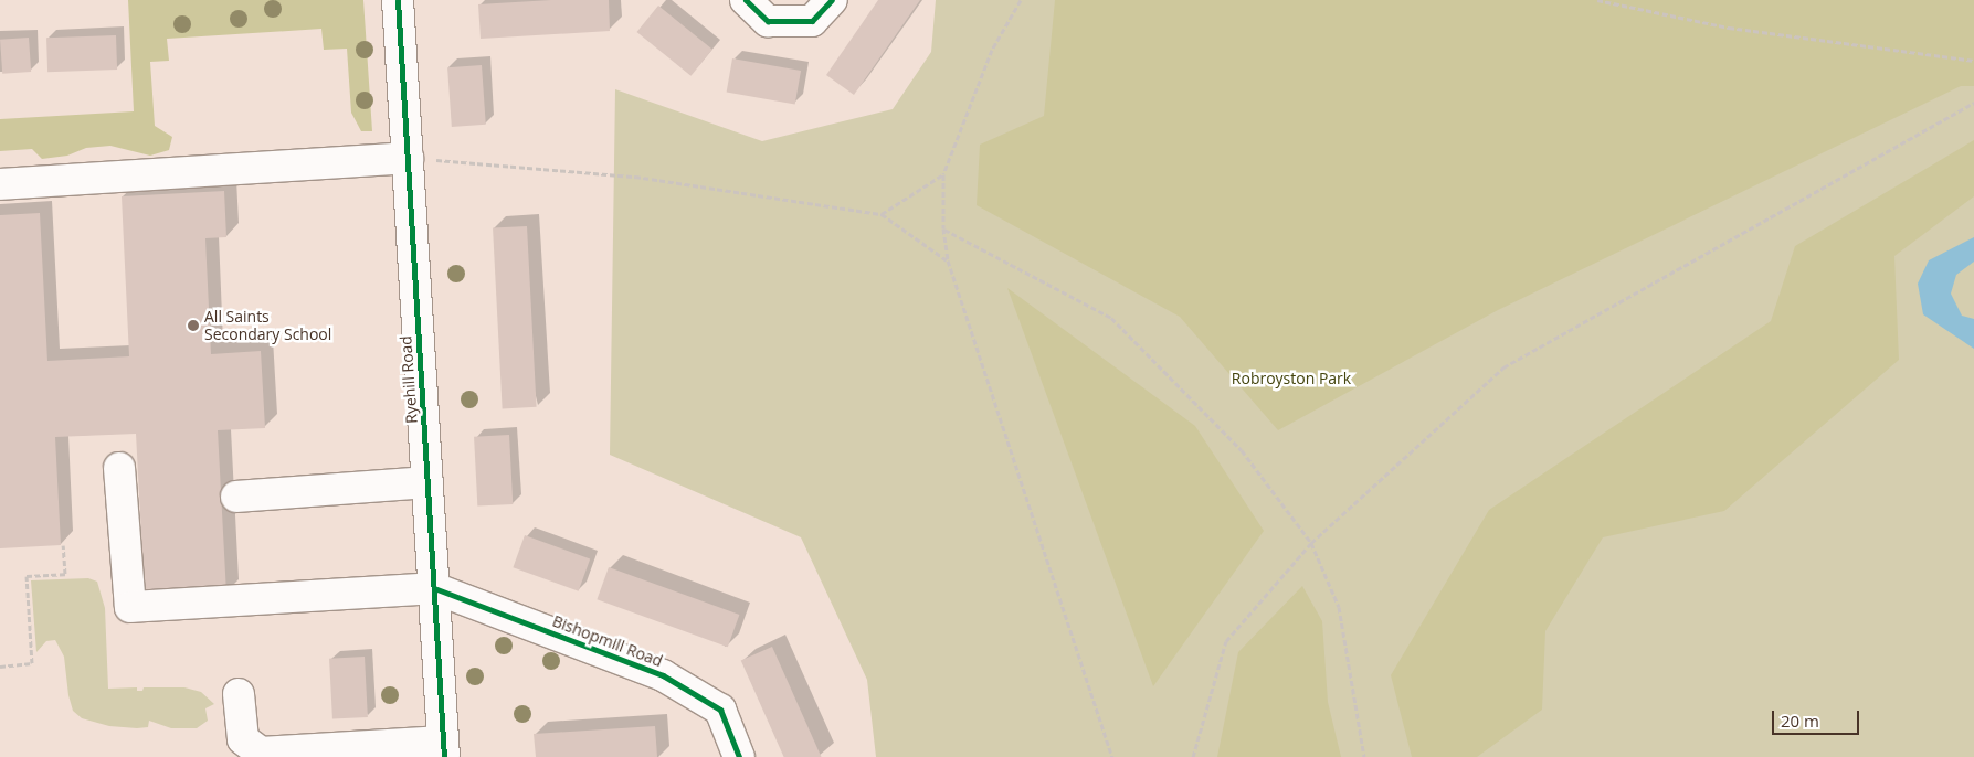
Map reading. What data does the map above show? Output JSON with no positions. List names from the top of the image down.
{
  "streets": {
    "street": ["Ryehill Road", "Bishopmill Road"]
  },
  "crossings": [
    ["Ryehill Road", "Bishopmill Road"]
  ],
  "parks": ["Robroyston Park"],
  "places": ["All Saints Secondary School"],
  "scale_bar": "20 m"
}
